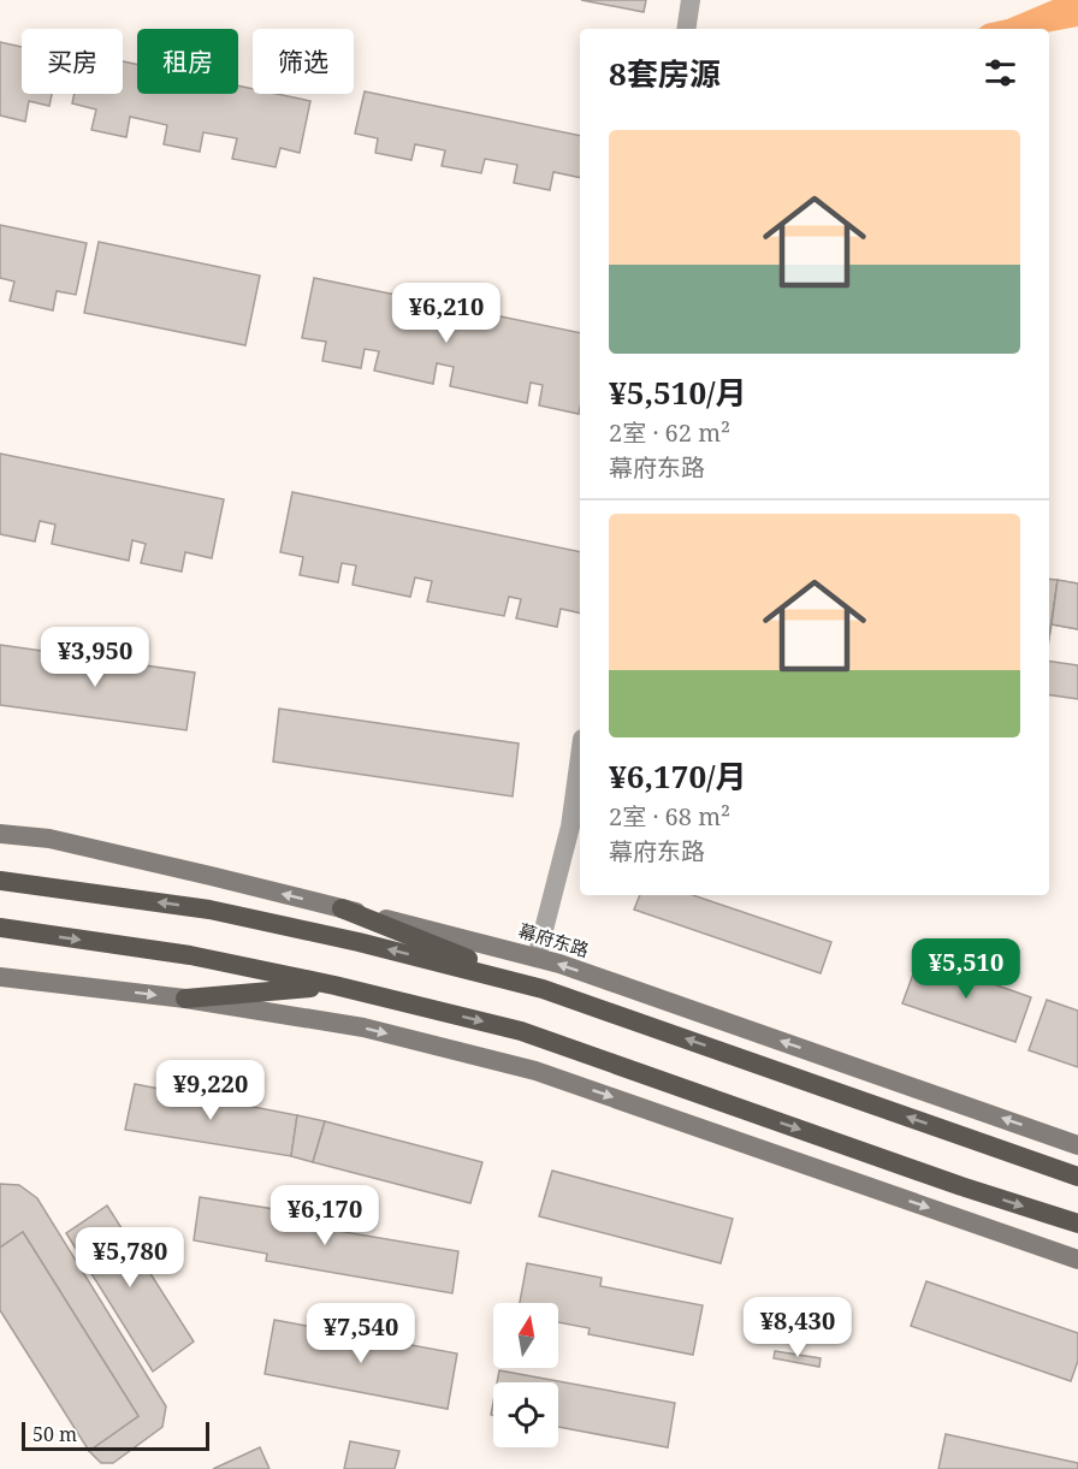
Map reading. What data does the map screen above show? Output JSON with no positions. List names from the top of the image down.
{
  "streets": {
    "main road": ["幕府东路"]
  },
  "scale_bar": "50 m",
  "north": "top",
  "page": {
    "chip": ["买房", "租房", "筛选"],
    "heading": "8套房源",
    "list": [
      {
        "name": "¥5,510/月",
        "note": "2室 · 62 m² · 幕府东路"
      },
      {
        "name": "¥6,170/月",
        "note": "2室 · 68 m² · 幕府东路"
      }
    ],
    "price": [
      "¥6,210",
      "¥3,950",
      "¥5,510",
      "¥9,220",
      "¥6,170",
      "¥5,780",
      "¥8,430",
      "¥7,540"
    ],
    "scale": "50 m"
  }
}
